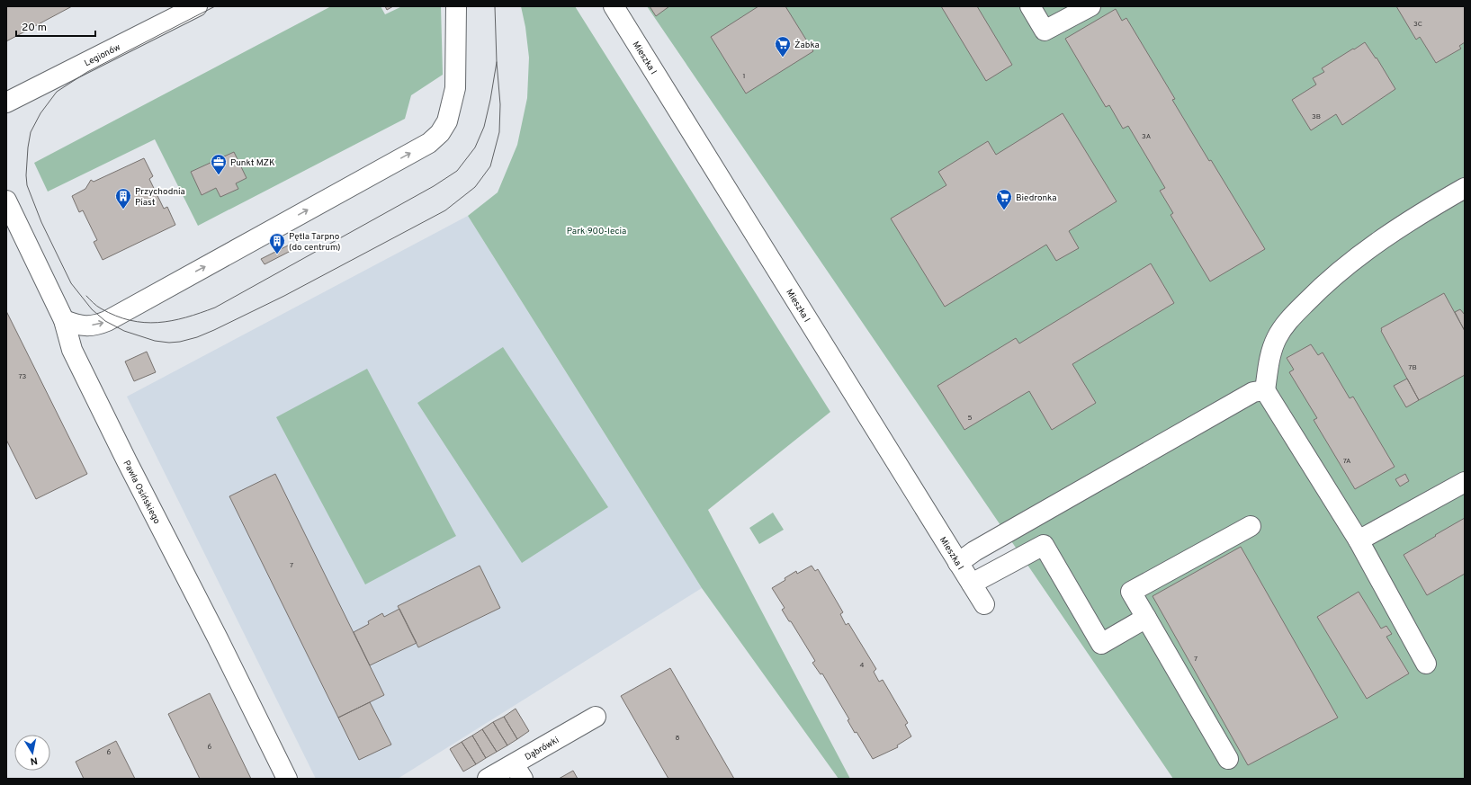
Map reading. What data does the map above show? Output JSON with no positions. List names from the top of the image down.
{
  "streets": {
    "street": [
      "Legionów",
      "Mieszka I",
      "Pawła Osińskiego",
      "Dąbrówki"
    ]
  },
  "parks": ["Park 900-lecia"],
  "places": {
    "supermarket": ["Żabka", "Biedronka"],
    "office": ["Punkt MZK"],
    "building": ["Przychodnia Piast", "Pętla Tarpno (do centrum)"]
  },
  "house_numbers": [
    "3C",
    "1",
    "3B",
    "3A",
    "7B",
    "73",
    "5",
    "7A",
    "7",
    "7",
    "4",
    "8",
    "6",
    "6"
  ],
  "scale_bar": "20 m",
  "north": "bottom"
}
